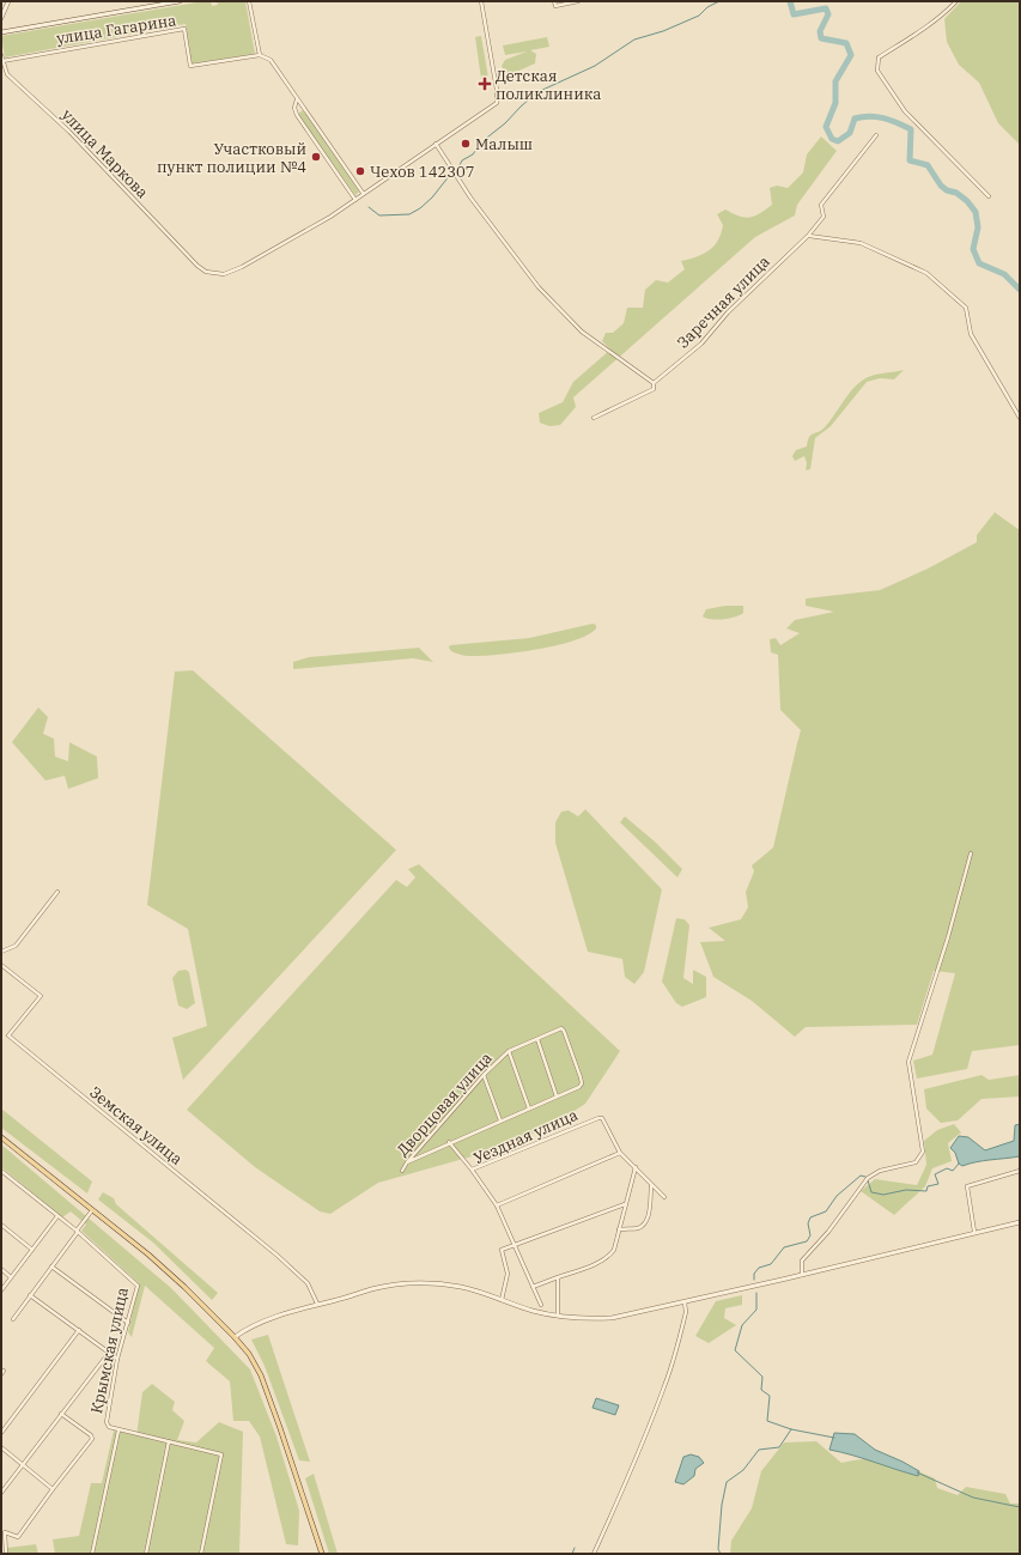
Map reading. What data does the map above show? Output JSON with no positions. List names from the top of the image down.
{
  "streets": {
    "street": [
      "улица Гагарина",
      "улица Маркова",
      "Заречная улица",
      "Дворцовая улица",
      "Земская улица",
      "Уездная улица",
      "Крымская улица"
    ]
  },
  "crossings": [
    ["улица Гагарина", "улица Маркова"]
  ],
  "places": {
    "health": ["Детская поликлиника"],
    "other": ["Малыш", "Участковый пункт полиции №4", "Чехов 142307"]
  }
}
